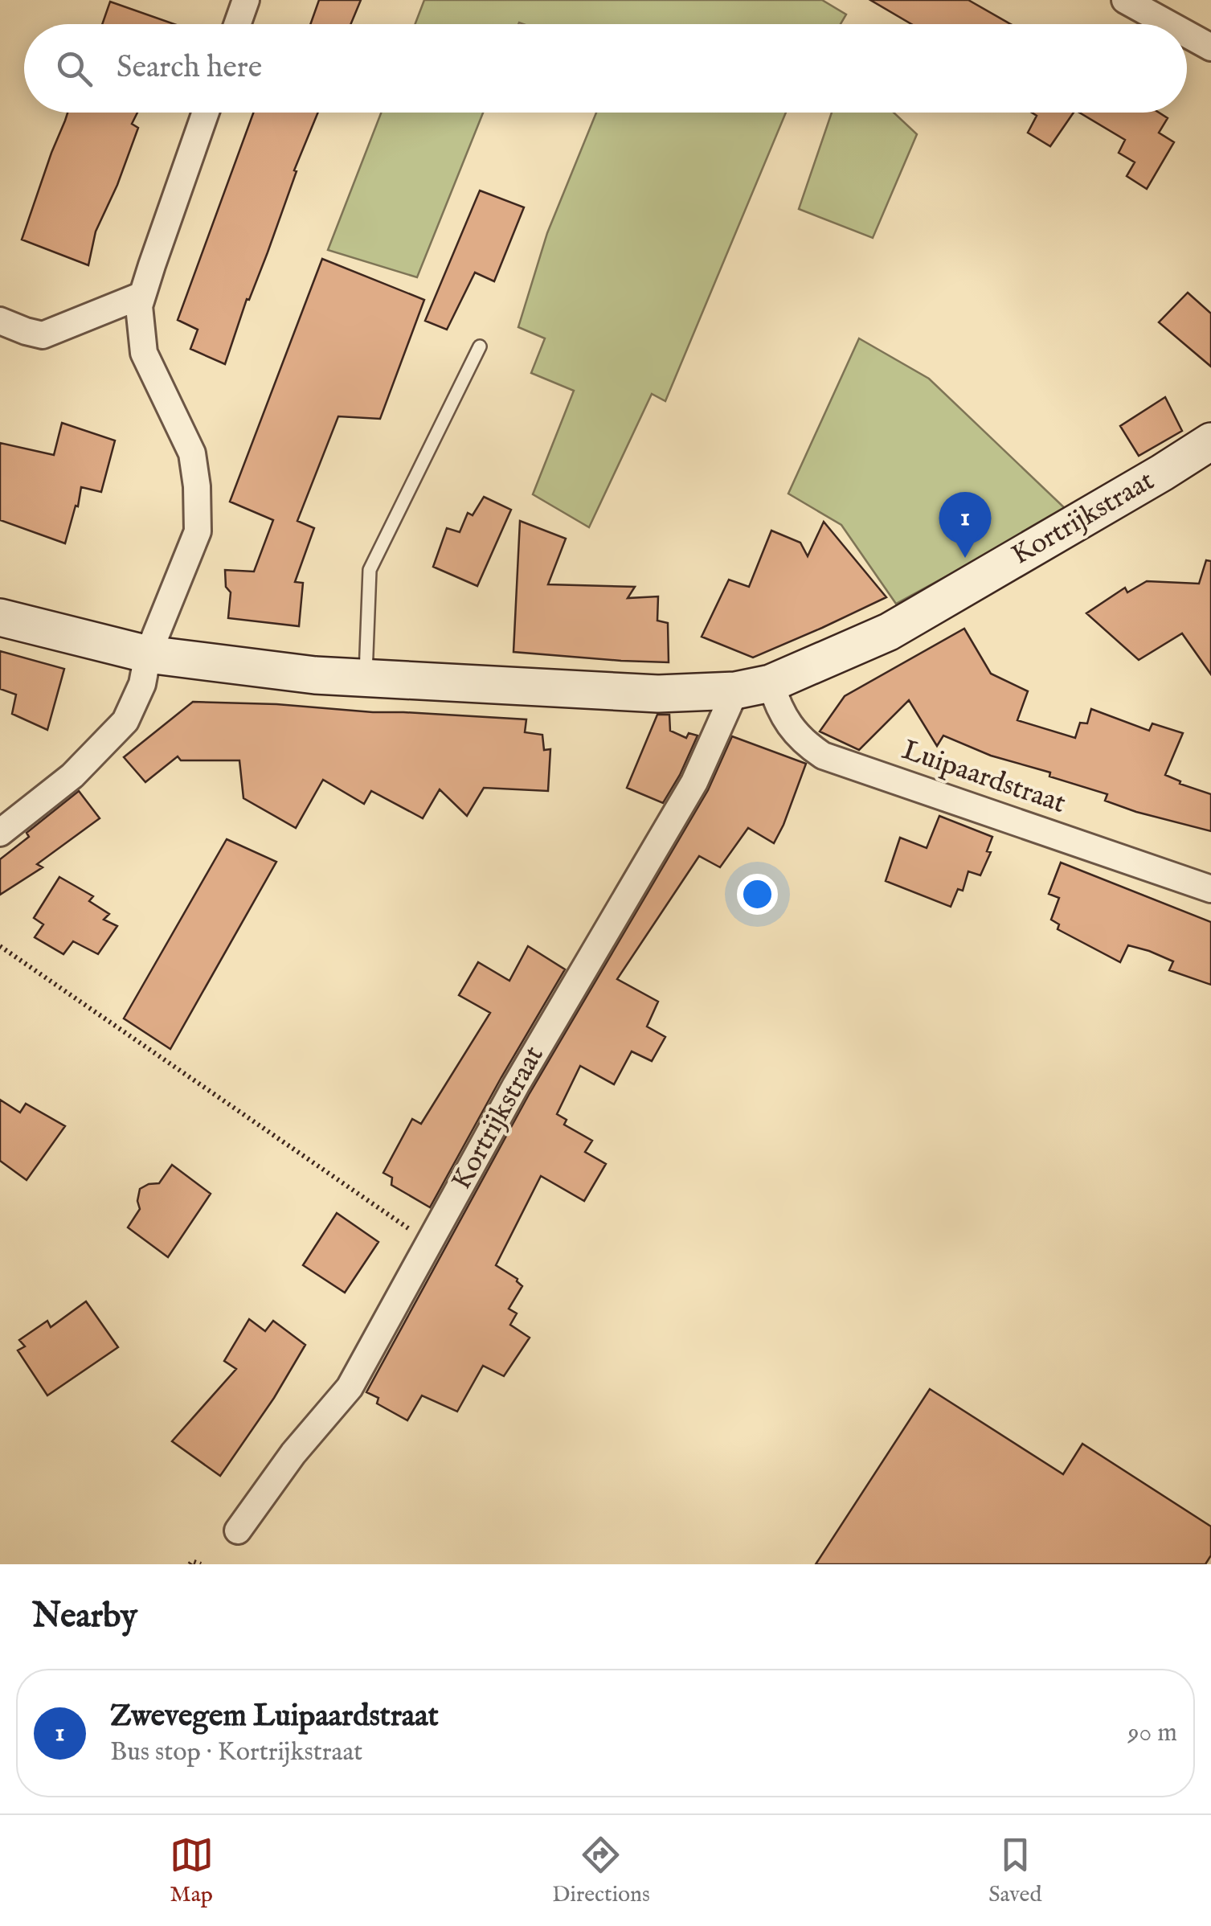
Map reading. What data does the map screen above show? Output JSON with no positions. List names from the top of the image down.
{
  "streets": {
    "main road": ["Kortrijkstraat"],
    "street": ["Luipaardstraat"]
  },
  "crossings": [
    ["Kortrijkstraat", "Luipaardstraat"]
  ],
  "page": {
    "search": "Search here",
    "pins": "1",
    "heading": "Nearby",
    "list": [
      {
        "mark": "1",
        "name": "Zwevegem Luipaardstraat",
        "note": "Bus stop · Kortrijkstraat",
        "value": "90 m"
      }
    ],
    "nav": ["Map", "Directions", "Saved"]
  }
}
